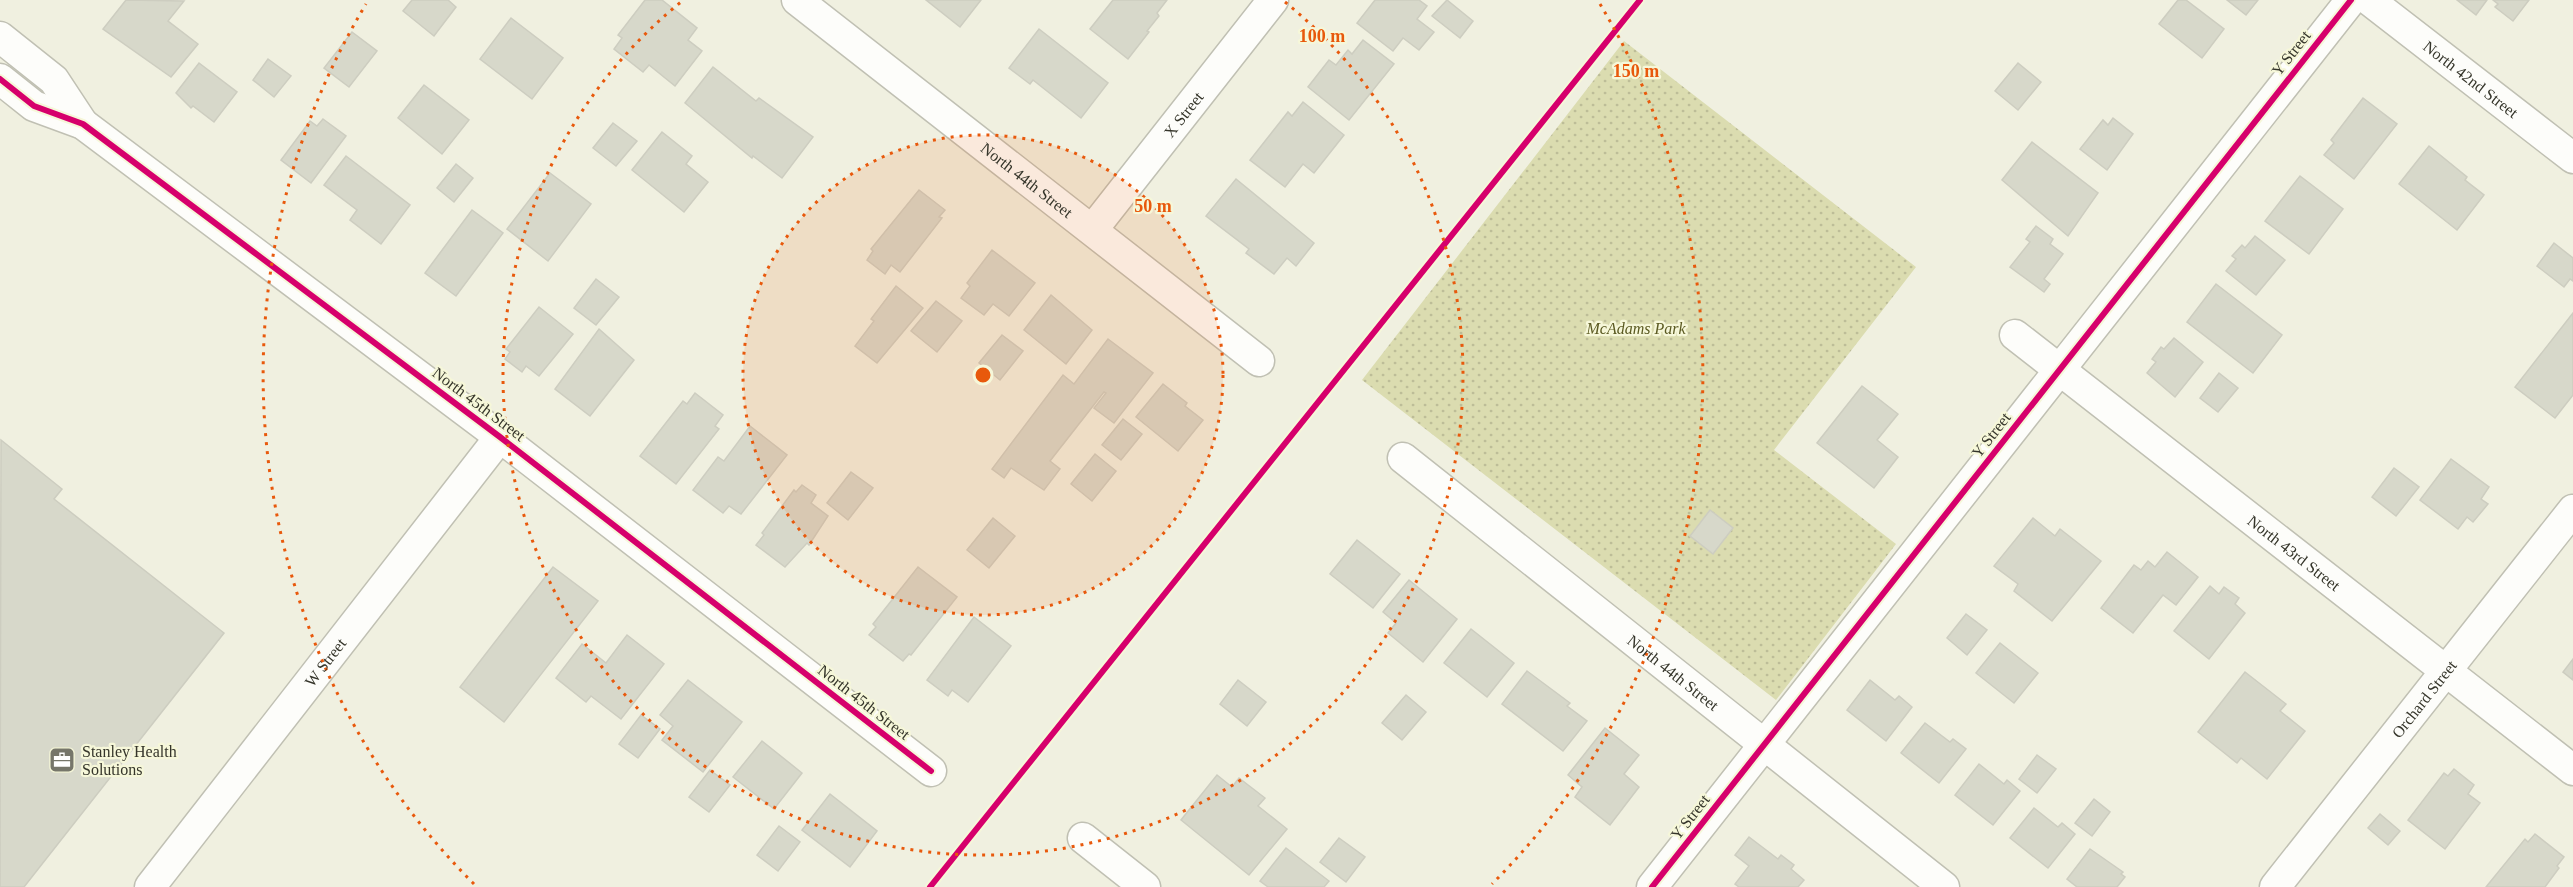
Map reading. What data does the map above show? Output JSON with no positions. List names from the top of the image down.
{
  "streets": {
    "street": [
      "Y Street",
      "North 42nd Street",
      "X Street",
      "North 44th Street",
      "North 45th Street",
      "North 43rd Street",
      "W Street",
      "Orchard Street"
    ]
  },
  "crossings": [
    ["Y Street", "North 44th Street"],
    ["Y Street", "North 43rd Street"],
    ["X Street", "North 44th Street"],
    ["North 45th Street", "W Street"],
    ["North 43rd Street", "Orchard Street"]
  ],
  "parks": ["McAdams Park"],
  "places": {
    "office": ["Stanley Health Solutions"]
  },
  "rings": ["100 m", "150 m", "50 m"]
}
